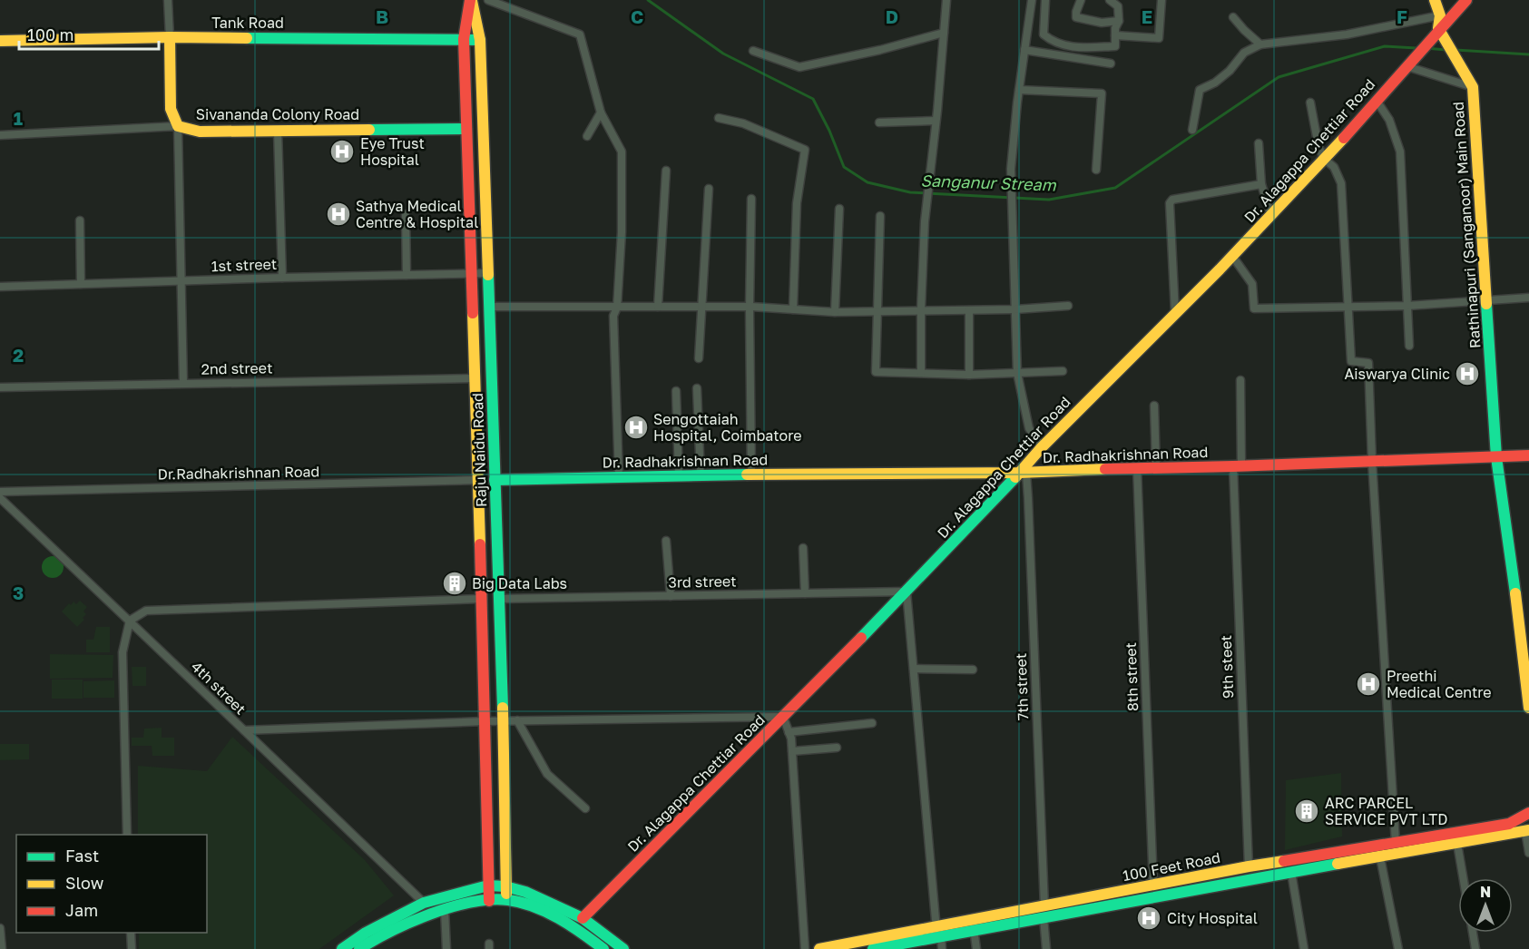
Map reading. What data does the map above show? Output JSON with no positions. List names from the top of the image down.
{
  "streets": {
    "main road": [
      "Tank Road",
      "Sivananda Colony Road",
      "Dr. Alagappa Chettiar Road",
      "Rathinapuri (Sanganoor) Main Road",
      "Raju Naidu Road",
      "Dr. Radhakrishnan Road",
      "100 Feet Road"
    ],
    "street": [
      "1st street",
      "2nd street",
      "Dr.Radhakrishnan Road",
      "3rd street",
      "9th steet",
      "8th street",
      "7th street",
      "4th street"
    ]
  },
  "crossings": [
    ["Tank Road", "Sivananda Colony Road"],
    ["Tank Road", "Raju Naidu Road"],
    ["Sivananda Colony Road", "Raju Naidu Road"],
    ["Dr. Alagappa Chettiar Road", "Rathinapuri (Sanganoor) Main Road"],
    ["Dr. Alagappa Chettiar Road", "Dr. Radhakrishnan Road"],
    ["Dr. Alagappa Chettiar Road", "3rd street"],
    ["Dr. Alagappa Chettiar Road", "7th street"],
    ["Rathinapuri (Sanganoor) Main Road", "Dr. Radhakrishnan Road"],
    ["1st street", "Raju Naidu Road"],
    ["2nd street", "Raju Naidu Road"],
    ["Raju Naidu Road", "Dr. Radhakrishnan Road"],
    ["Raju Naidu Road", "Dr.Radhakrishnan Road"],
    ["Raju Naidu Road", "3rd street"],
    ["Raju Naidu Road", "4th street"],
    ["Dr. Radhakrishnan Road", "9th steet"],
    ["Dr. Radhakrishnan Road", "8th street"],
    ["Dr. Radhakrishnan Road", "7th street"],
    ["9th steet", "100 Feet Road"],
    ["8th street", "100 Feet Road"],
    ["7th street", "100 Feet Road"]
  ],
  "water": ["Sanganur Stream"],
  "places": {
    "hospital": [
      "Eye Trust Hospital",
      "Sathya Medical Centre & Hospital",
      "Aiswarya Clinic",
      "Sengottaiah Hospital, Coimbatore",
      "Preethi Medical Centre",
      "City Hospital"
    ],
    "building": ["Big Data Labs", "ARC PARCEL SERVICE PVT LTD"]
  },
  "legend": ["Fast", "Slow", "Jam"],
  "scale_bar": "100 m",
  "north": "top",
  "grid": {
    "columns": [
      "B",
      "C",
      "D",
      "E",
      "F"
    ],
    "rows": ["1", "2", "3"]
  }
}
